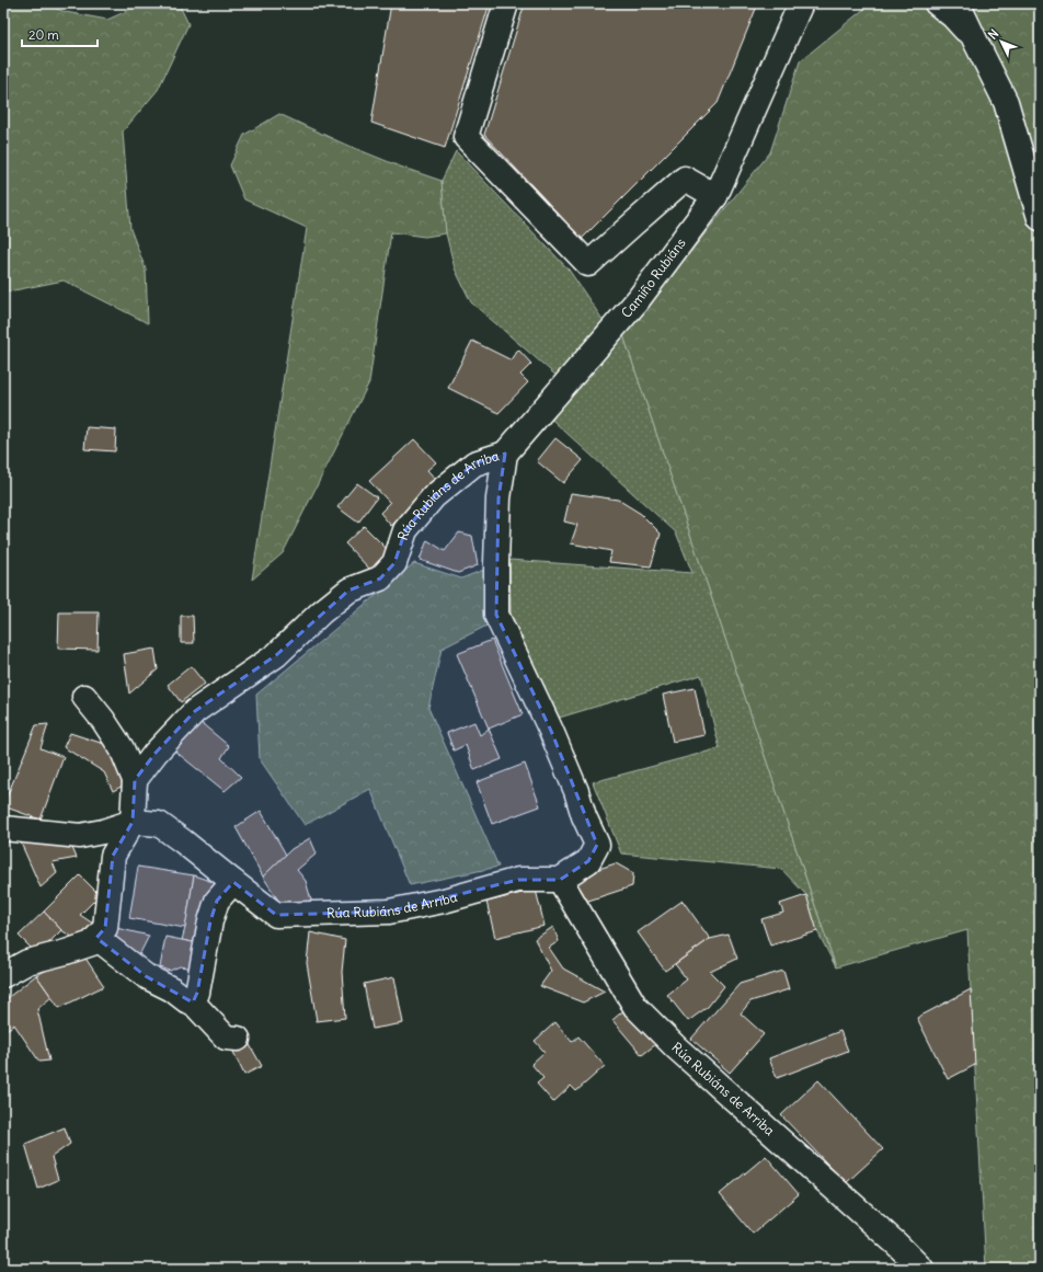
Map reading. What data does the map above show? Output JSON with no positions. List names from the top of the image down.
{
  "streets": {
    "street": ["Camiño Rubiáns", "Rúa Rubiáns de Arriba"]
  },
  "crossings": [
    ["Camiño Rubiáns", "Rúa Rubiáns de Arriba"]
  ],
  "scale_bar": "20 m",
  "north": "top left"
}
